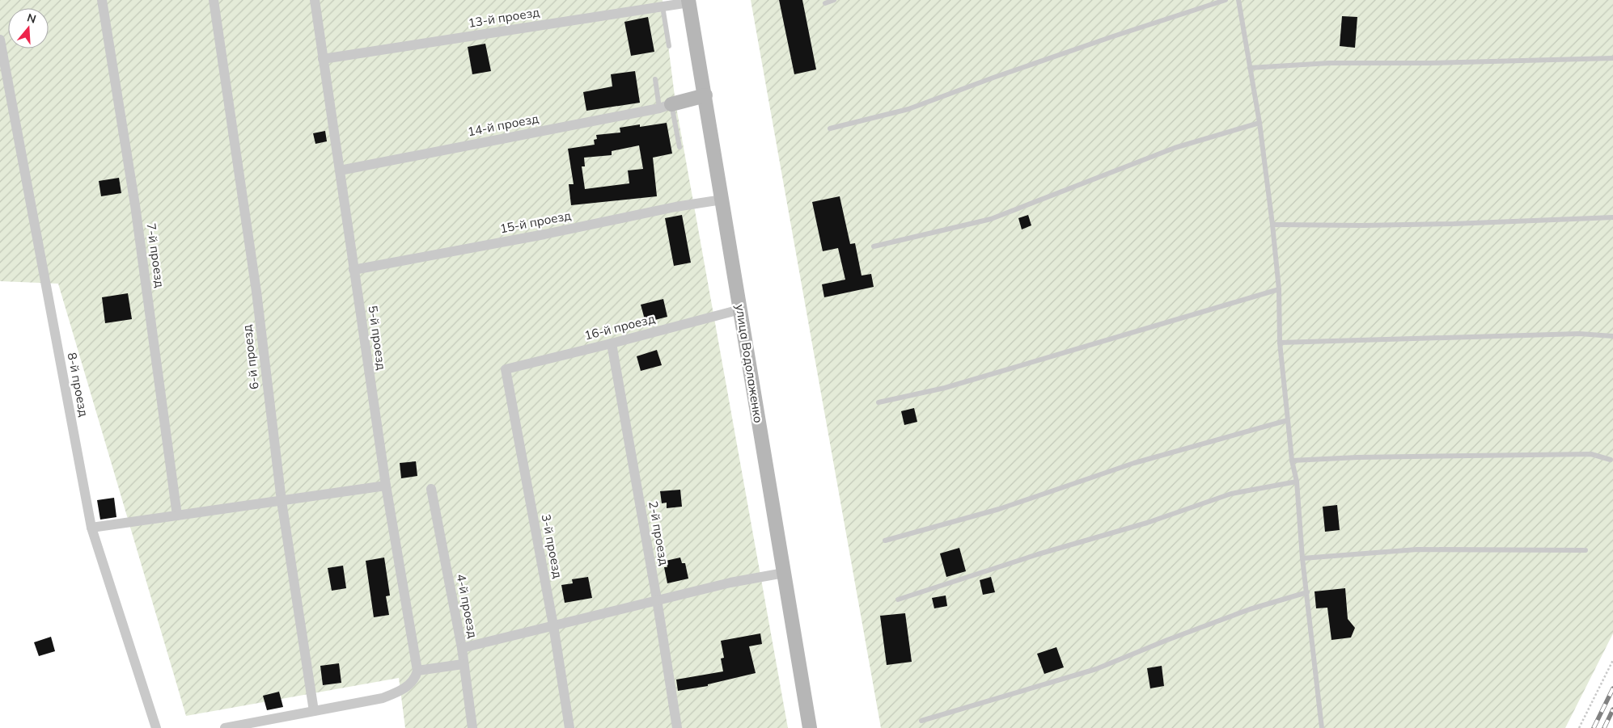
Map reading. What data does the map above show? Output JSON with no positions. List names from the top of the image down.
{
  "streets": {
    "main road": ["улица Водолаженко"],
    "street": [
      "13-й проезд",
      "14-й проезд",
      "15-й проезд",
      "7-й проезд",
      "16-й проезд",
      "5-й проезд",
      "6-й проезд",
      "8-й проезд",
      "2-й проезд",
      "3-й проезд",
      "4-й проезд"
    ]
  },
  "crossings": [
    ["13-й проезд", "5-й проезд"],
    ["13-й проезд", "улица Водолаженко"],
    ["14-й проезд", "5-й проезд"],
    ["15-й проезд", "5-й проезд"],
    ["15-й проезд", "улица Водолаженко"],
    ["16-й проезд", "улица Водолаженко"],
    ["16-й проезд", "2-й проезд"],
    ["16-й проезд", "3-й проезд"]
  ],
  "north": "top"
}
